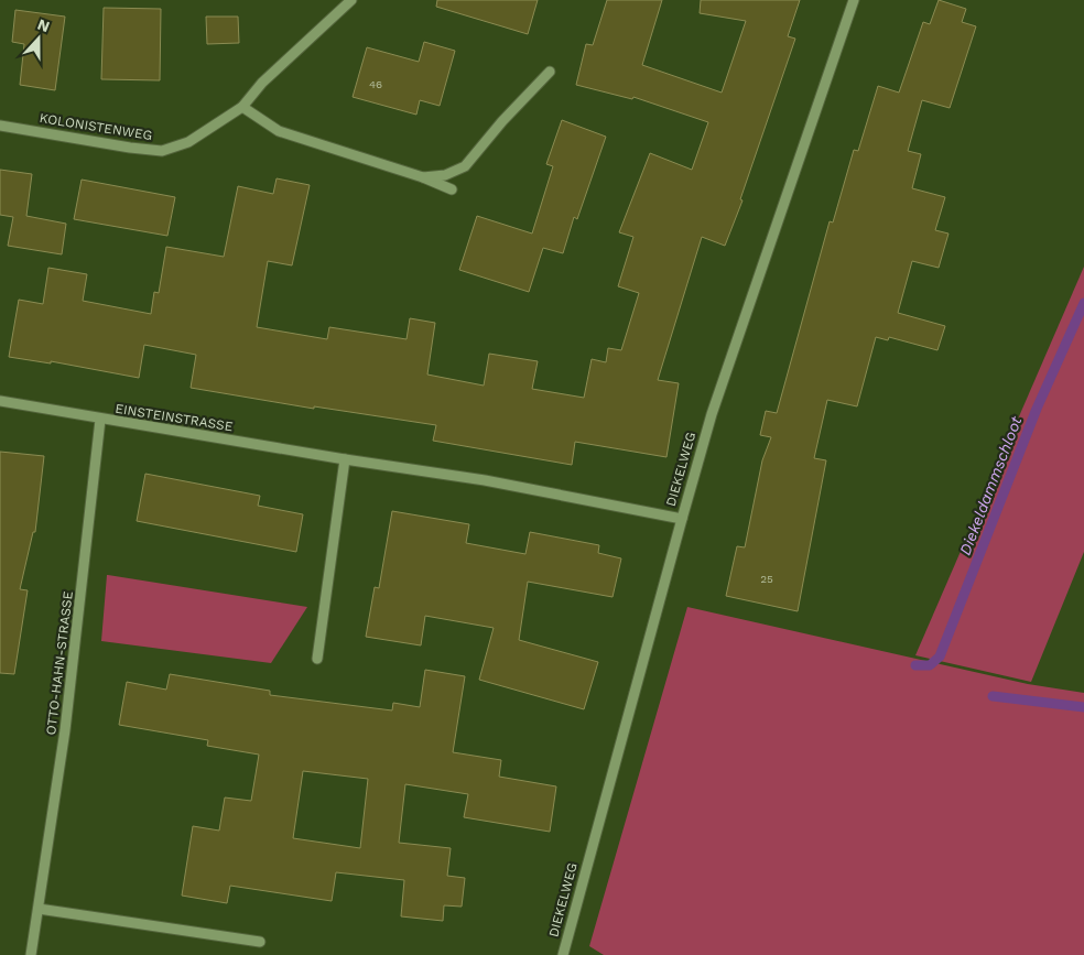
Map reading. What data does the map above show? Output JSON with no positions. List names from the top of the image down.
{
  "streets": {
    "street": [
      "KOLONISTENWEG",
      "EINSTEINSTRASSE",
      "DIEKELWEG",
      "OTTO-HAHN-STRASSE"
    ]
  },
  "crossings": [
    ["EINSTEINSTRASSE", "DIEKELWEG"],
    ["EINSTEINSTRASSE", "OTTO-HAHN-STRASSE"]
  ],
  "water": ["Diekeldammschloot"],
  "house_numbers": ["46", "25"],
  "north": "top"
}
